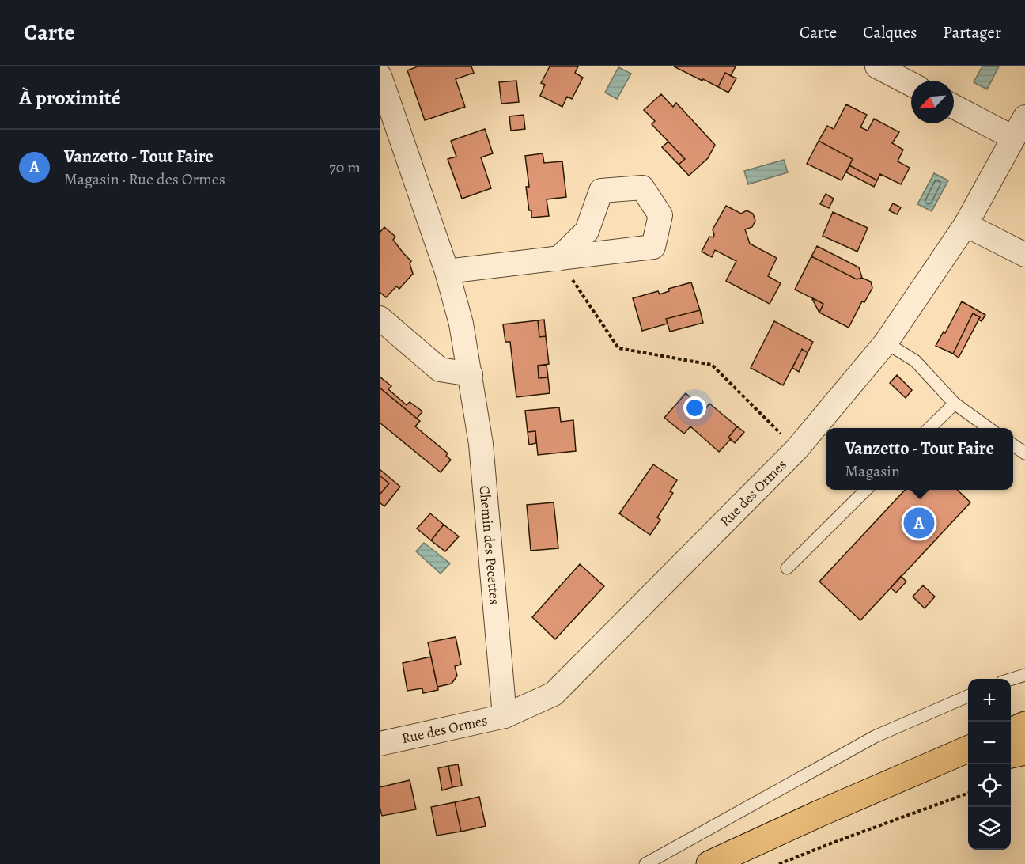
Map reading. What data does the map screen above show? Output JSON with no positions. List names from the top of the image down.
{
  "streets": {
    "street": ["Rue des Ormes", "Chemin des Pecettes"]
  },
  "crossings": [
    ["Rue des Ormes", "Chemin des Pecettes"]
  ],
  "north": "bottom left",
  "page": {
    "header": "Carte",
    "nav": ["Carte", "Calques", "Partager"],
    "heading": "À proximité",
    "list": [
      {
        "mark": "A",
        "name": "Vanzetto - Tout Faire",
        "note": "Magasin · Rue des Ormes",
        "value": "70 m"
      }
    ],
    "popup": ["Vanzetto - Tout Faire", "Magasin"],
    "pins": "A",
    "map_buttons": ["+", "−"]
  }
}
